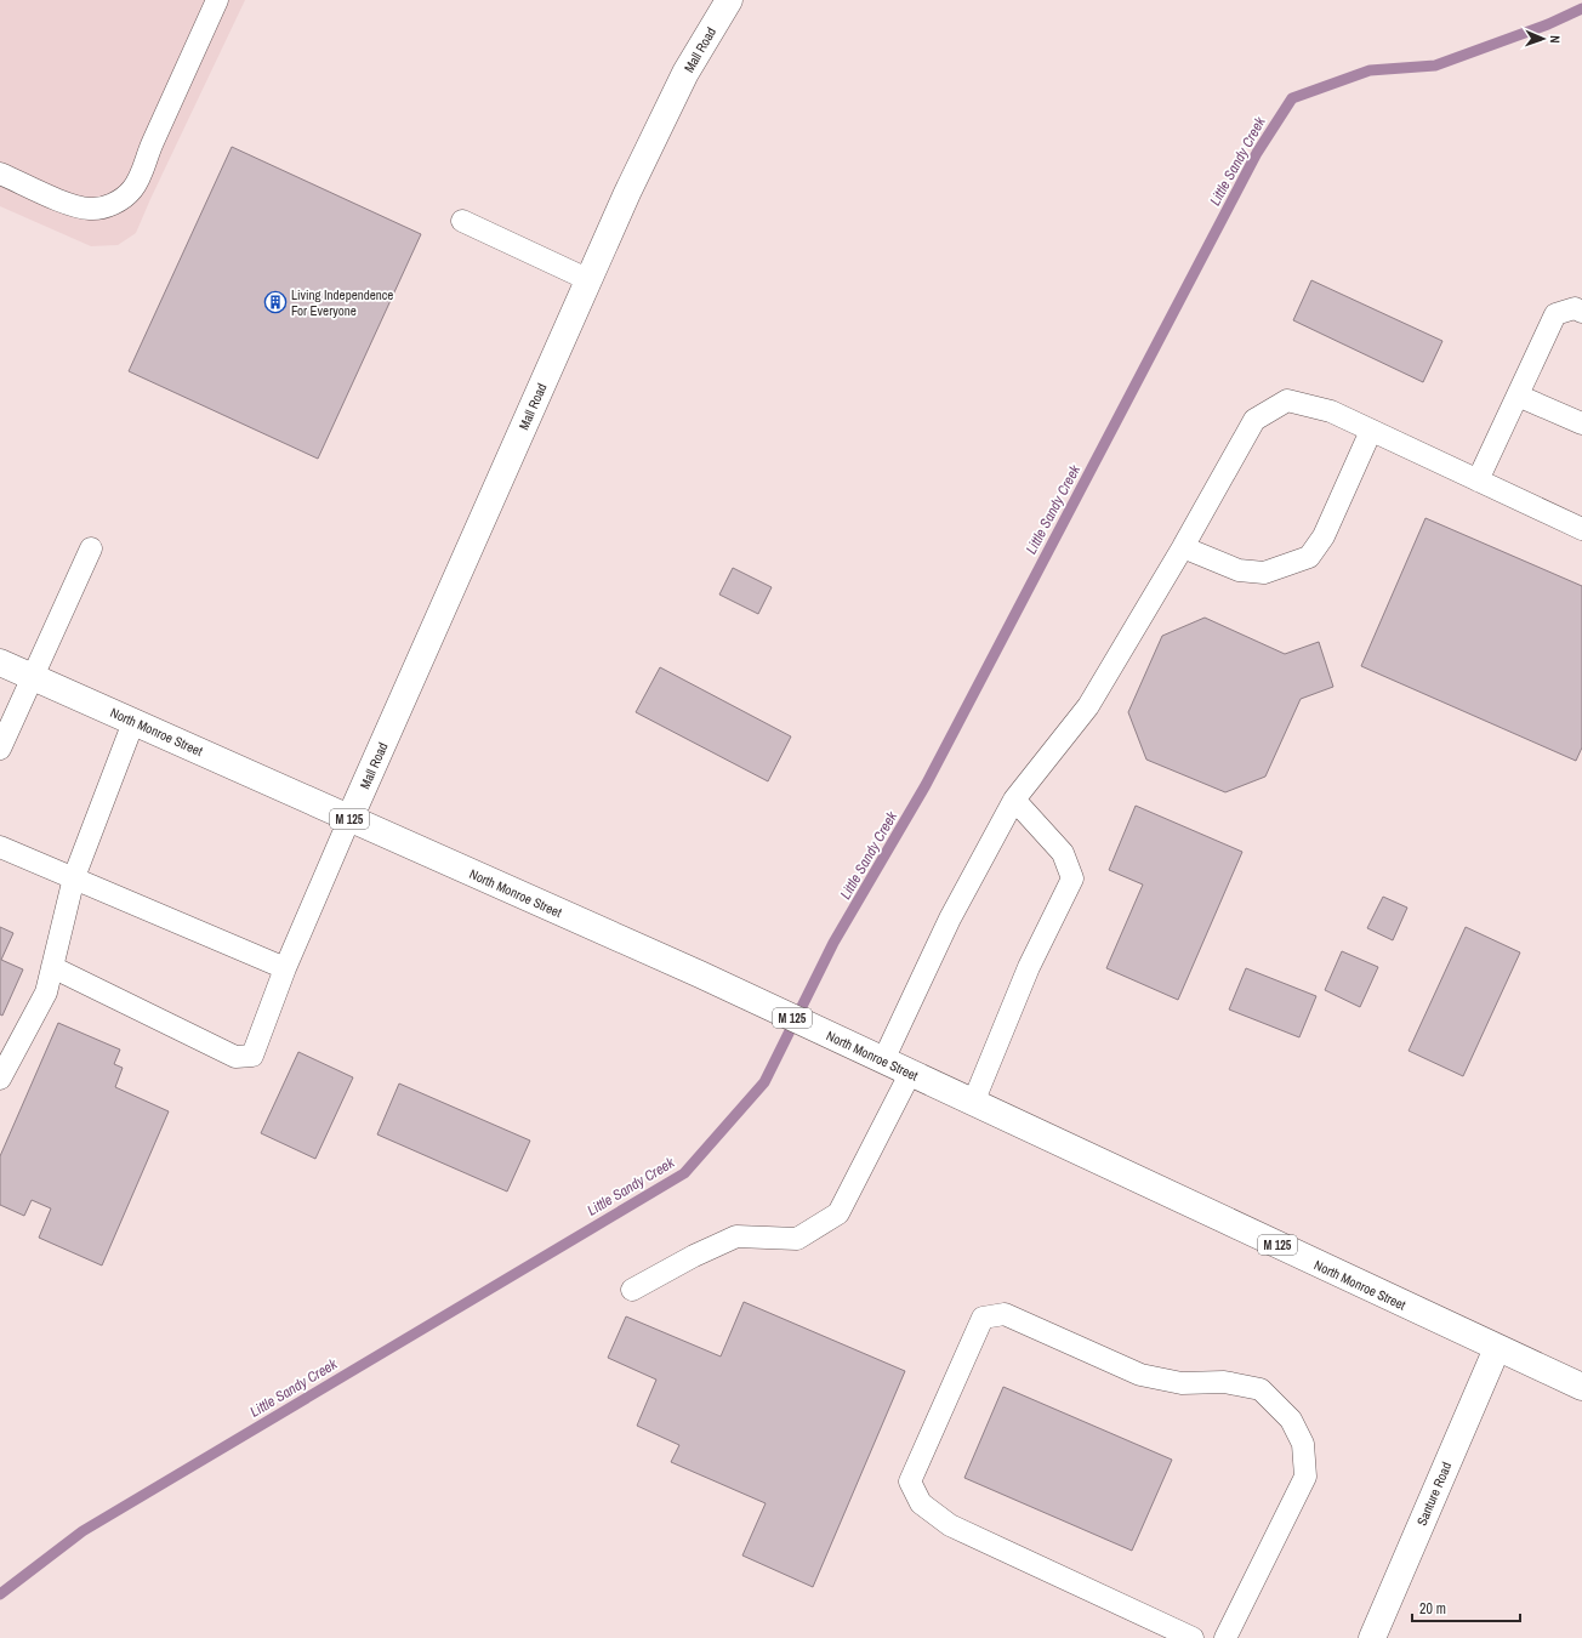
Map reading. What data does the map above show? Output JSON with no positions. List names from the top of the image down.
{
  "streets": {
    "main road": [
      "Mall Road",
      "North Monroe Street",
      "M 125",
      "Santure Road"
    ]
  },
  "crossings": [
    ["Mall Road", "North Monroe Street"],
    ["North Monroe Street", "Santure Road"]
  ],
  "water": ["Little Sandy Creek"],
  "places": {
    "building": ["Living Independence For Everyone"]
  },
  "scale_bar": "20 m",
  "north": "right"
}
